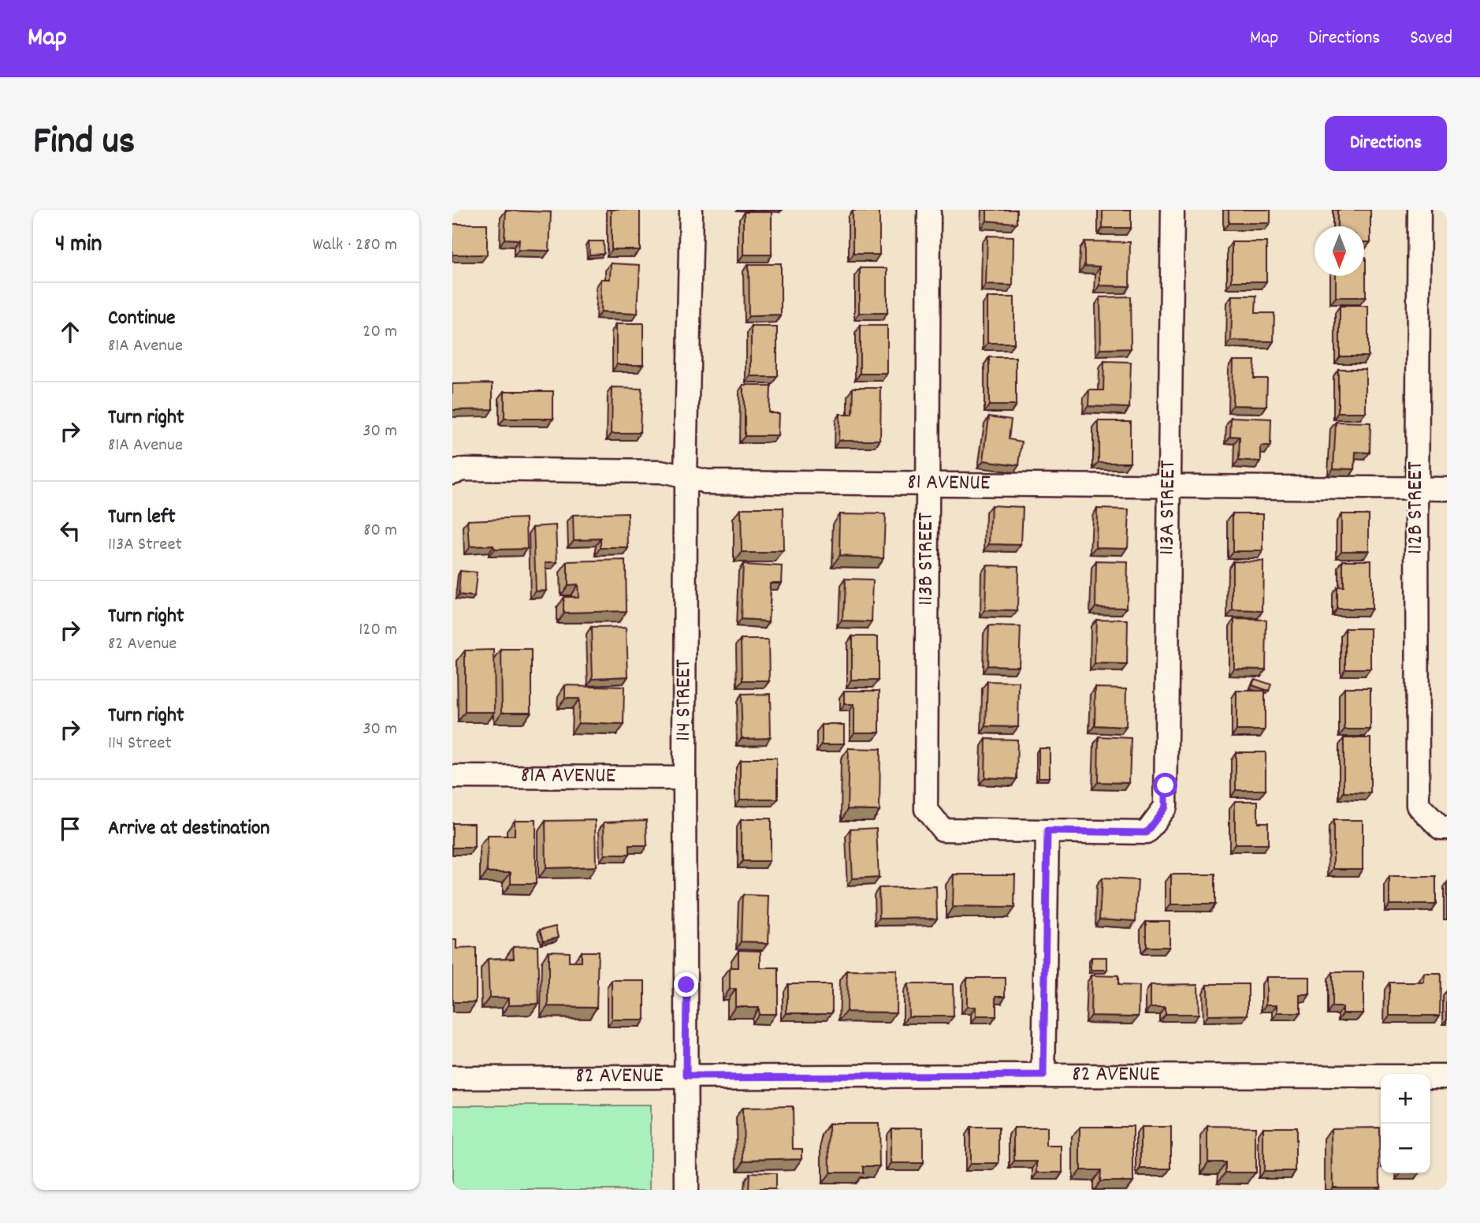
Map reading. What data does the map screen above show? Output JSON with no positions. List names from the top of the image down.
{
  "streets": {
    "street": [
      "81 AVENUE",
      "113A STREET",
      "112B STREET",
      "113B STREET",
      "114 STREET",
      "81A AVENUE",
      "82 AVENUE"
    ]
  },
  "crossings": [
    ["81 AVENUE", "113A STREET"],
    ["81 AVENUE", "112B STREET"],
    ["81 AVENUE", "113B STREET"],
    ["81 AVENUE", "114 STREET"],
    ["113A STREET", "113B STREET"],
    ["114 STREET", "81A AVENUE"],
    ["114 STREET", "82 AVENUE"]
  ],
  "north": "bottom",
  "page": {
    "header": "Map",
    "nav": ["Map", "Directions", "Saved"],
    "title": "Find us",
    "buttons": "Directions",
    "heading": ["4 min", "Walk · 280 m"],
    "list": [
      ["Continue", "81A Avenue", "20 m"],
      ["Turn right", "81A Avenue", "30 m"],
      ["Turn left", "113A Street", "80 m"],
      ["Turn right", "82 Avenue", "120 m"],
      ["Turn right", "114 Street", "30 m"],
      "Arrive at destination"
    ],
    "map_buttons": ["+", "−"]
  }
}
